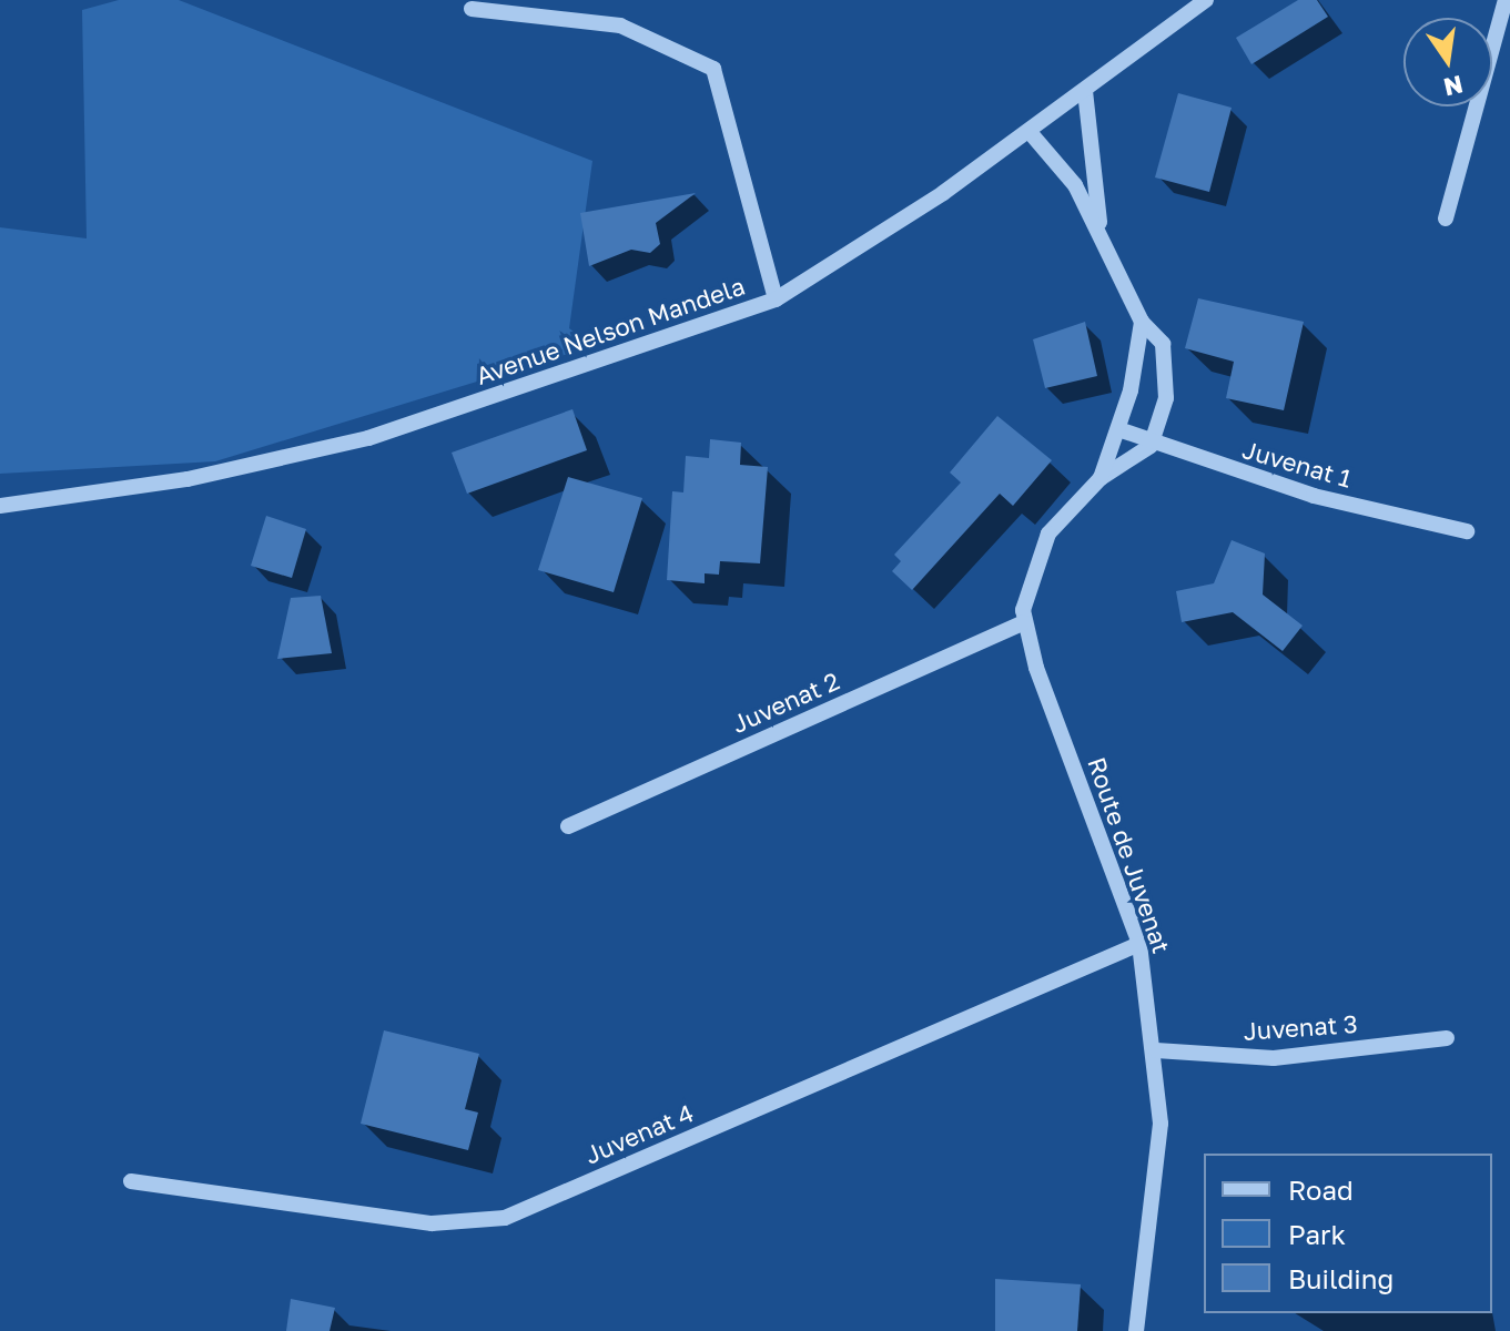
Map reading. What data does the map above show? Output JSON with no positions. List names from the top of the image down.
{
  "streets": {
    "street": [
      "Avenue Nelson Mandela",
      "Juvenat 1",
      "Juvenat 2",
      "Route de Juvenat",
      "Juvenat 3",
      "Juvenat 4"
    ]
  },
  "crossings": [
    ["Juvenat 1", "Route de Juvenat"],
    ["Juvenat 2", "Route de Juvenat"],
    ["Route de Juvenat", "Juvenat 3"],
    ["Route de Juvenat", "Juvenat 4"]
  ],
  "legend": ["Road", "Park", "Building"],
  "north": "bottom"
}
